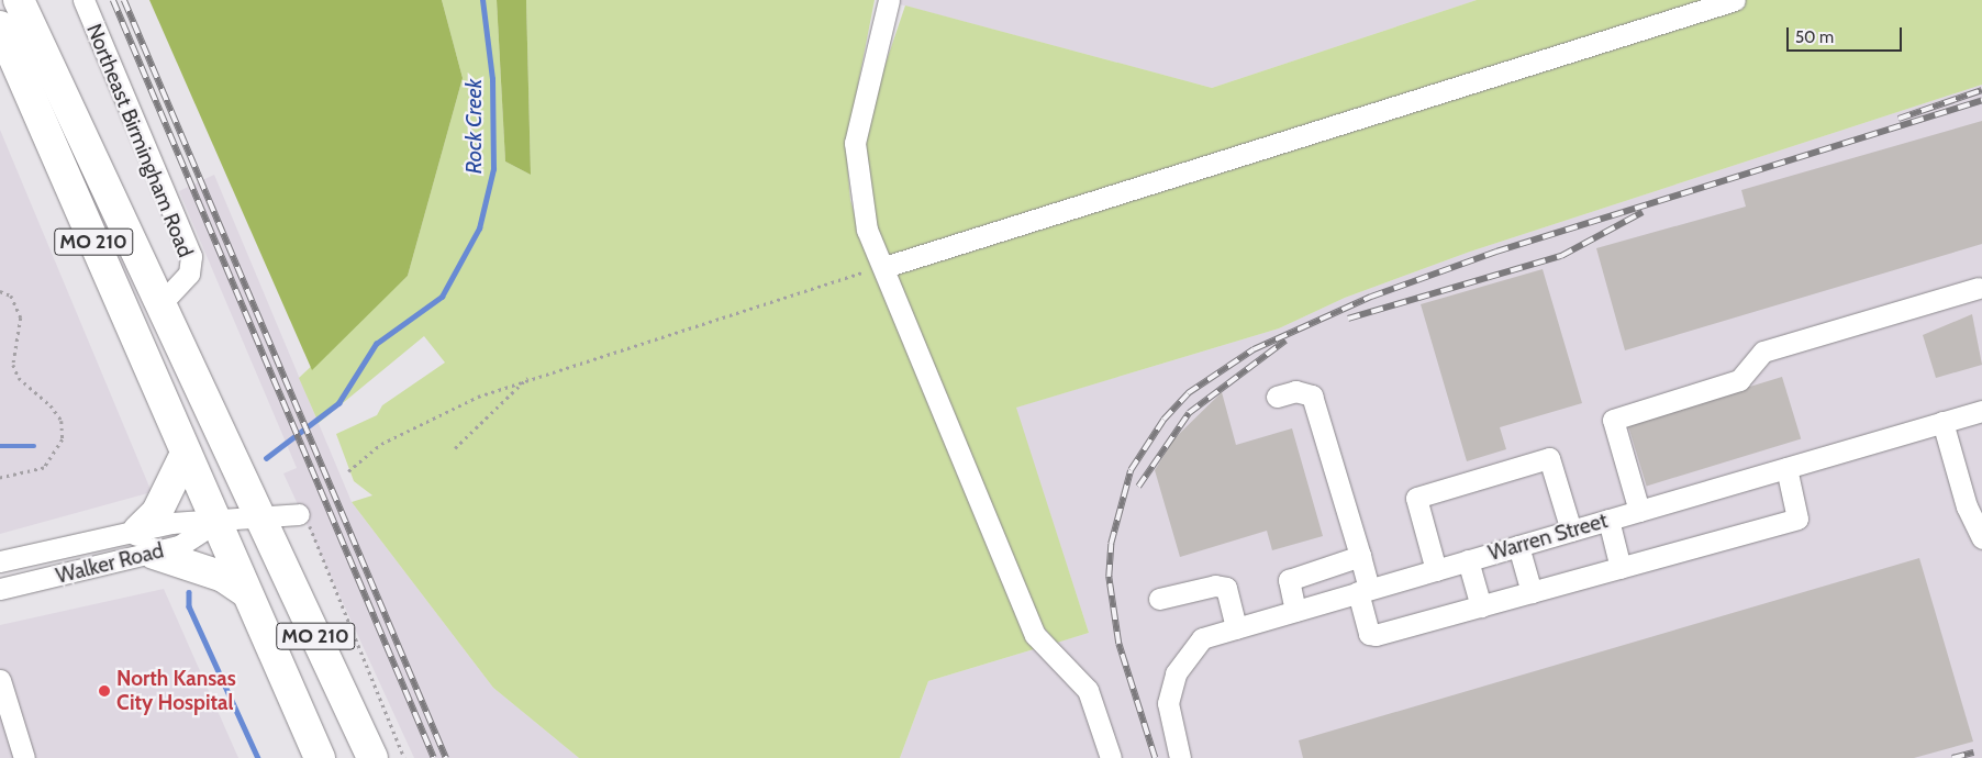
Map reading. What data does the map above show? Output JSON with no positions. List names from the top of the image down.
{
  "streets": {
    "highway": ["MO 210"],
    "street": ["Northeast Birmingham Road", "Warren Street", "Walker Road"]
  },
  "crossings": [
    ["Northeast Birmingham Road", "MO 210"],
    ["MO 210", "Walker Road"]
  ],
  "water": ["Rock Creek"],
  "places": ["North Kansas City Hospital"],
  "scale_bar": "50 m"
}
